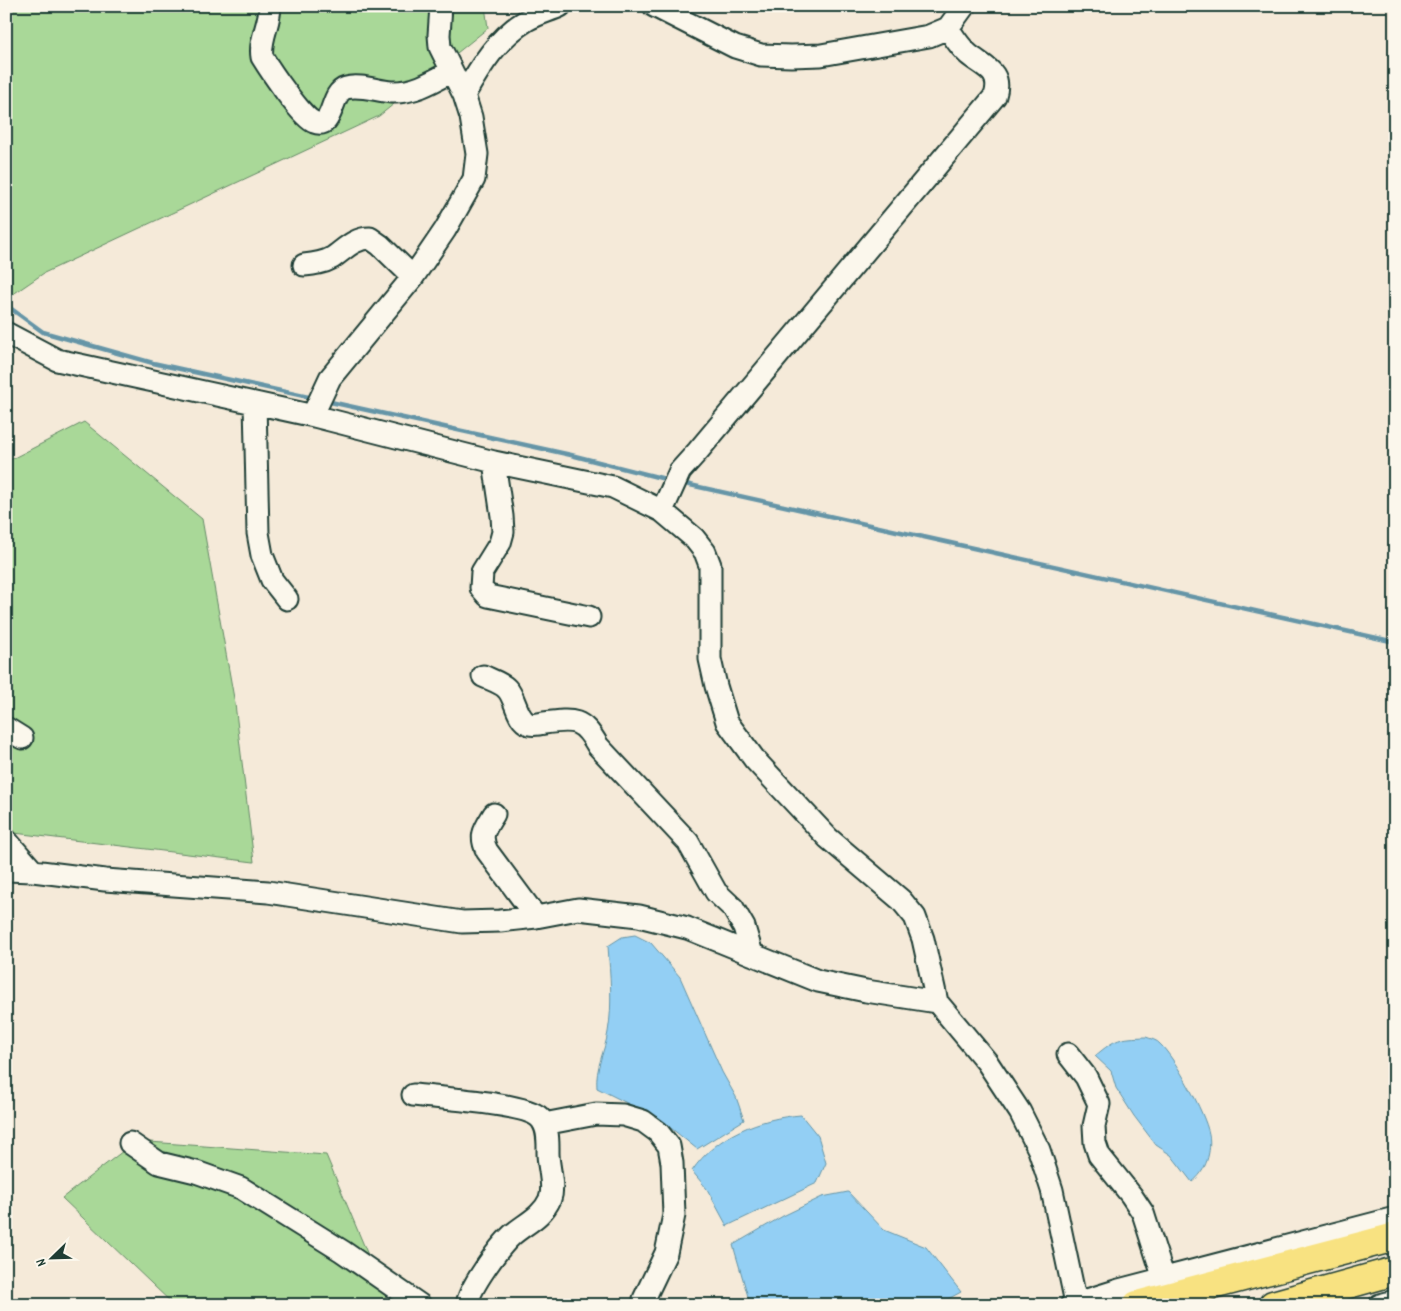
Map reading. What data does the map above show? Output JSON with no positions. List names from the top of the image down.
{
  "north": "bottom left"
}
